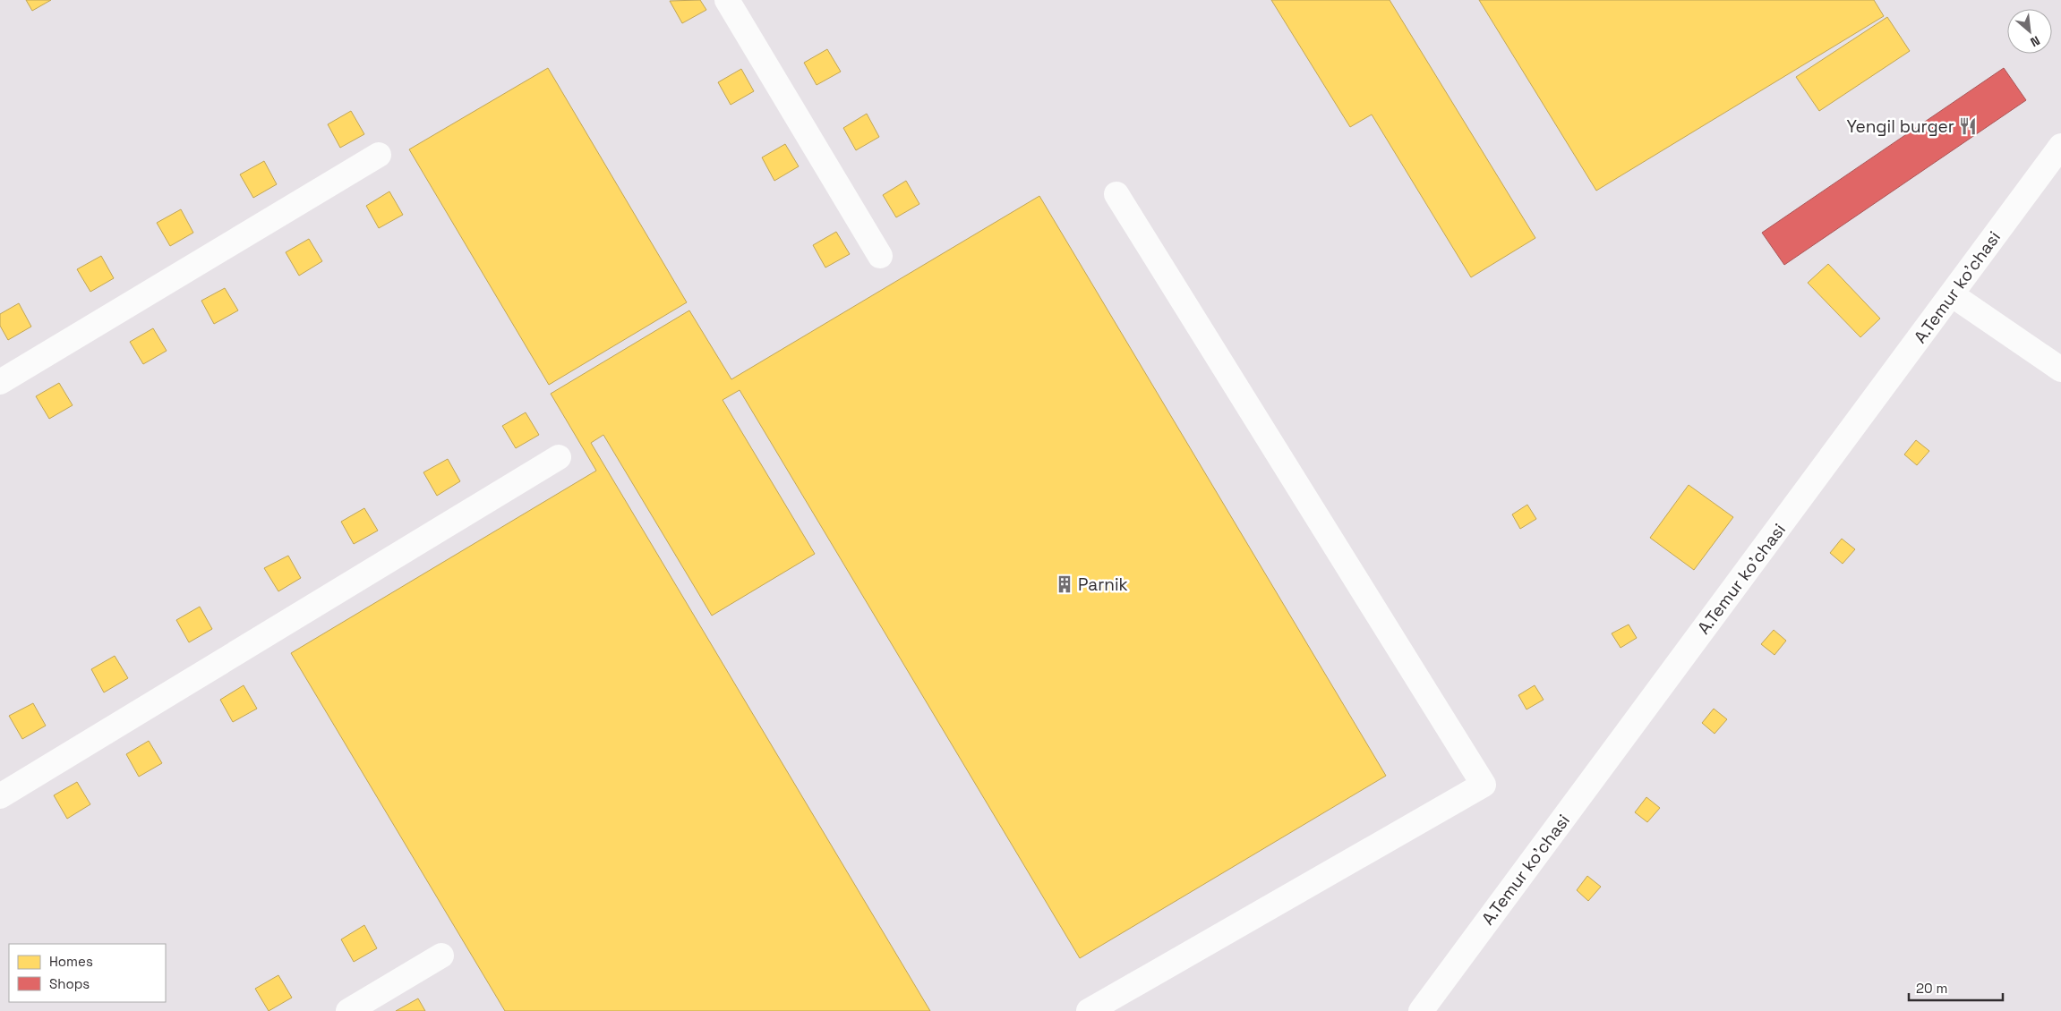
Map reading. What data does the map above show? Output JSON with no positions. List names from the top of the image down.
{
  "streets": {
    "street": ["A.Temur ko'chasi"]
  },
  "places": {
    "restaurant": ["Yengil burger"],
    "building": ["Parnik"]
  },
  "legend": ["Homes", "Shops"],
  "scale_bar": "20 m",
  "north": "bottom right"
}
